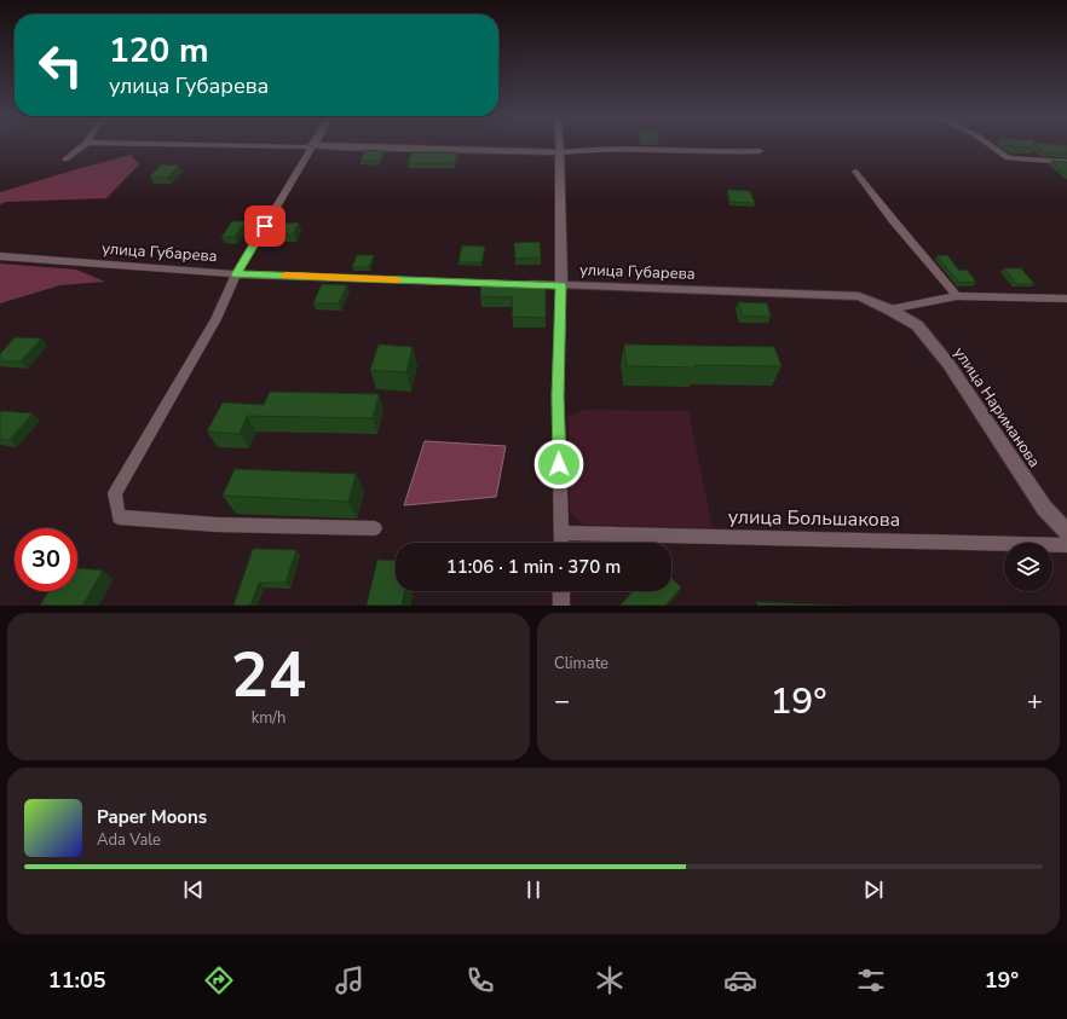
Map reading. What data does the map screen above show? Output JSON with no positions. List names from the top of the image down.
{
  "streets": {
    "street": ["улица Губарева", "улица Нариманова", "улица Большакова"]
  },
  "crossings": [
    ["улица Губарева", "улица Нариманова"]
  ],
  "page": {
    "turn": ["120 m", "улица Губарева"],
    "limit": "30",
    "trip": "11:06 · 1 min · 370 m",
    "tile": [
      ["24", "km/h"],
      "Climate"
    ],
    "heat": ["−", "19°", "+"],
    "song": ["Paper Moons", "Ada Vale"],
    "tabs": ["11:05", "19°"]
  }
}
